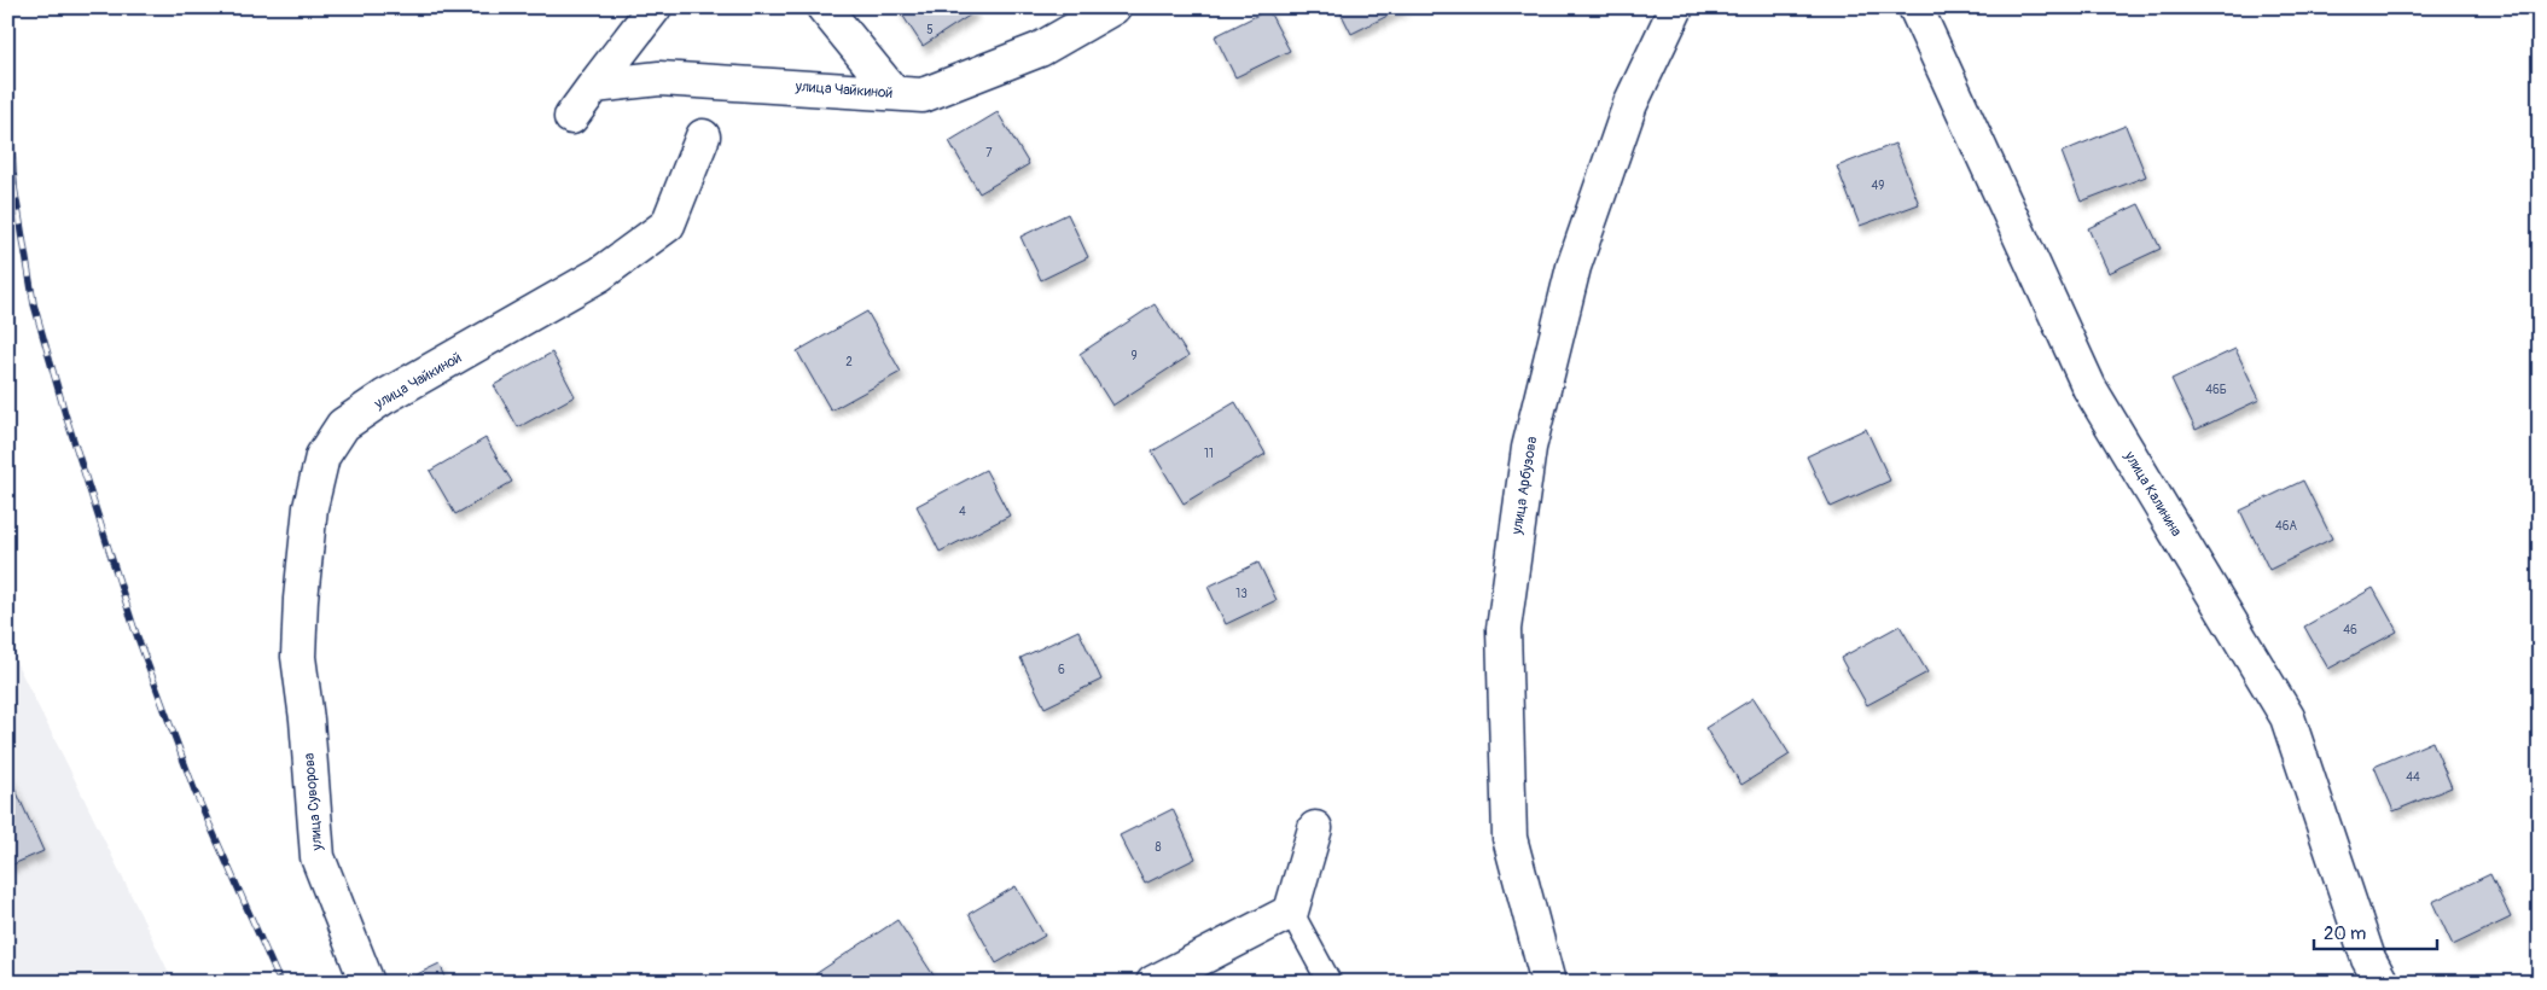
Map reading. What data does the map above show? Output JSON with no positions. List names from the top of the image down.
{
  "streets": {
    "street": [
      "улица Чайкиной",
      "улица Арбузова",
      "улица Калинина",
      "улица Суворова"
    ]
  },
  "crossings": [
    ["улица Чайкиной", "улица Суворова"]
  ],
  "house_numbers": [
    "5",
    "7",
    "49",
    "9",
    "2",
    "46Б",
    "11",
    "4",
    "46А",
    "13",
    "46",
    "6",
    "44",
    "8"
  ],
  "scale_bar": "20 m"
}
